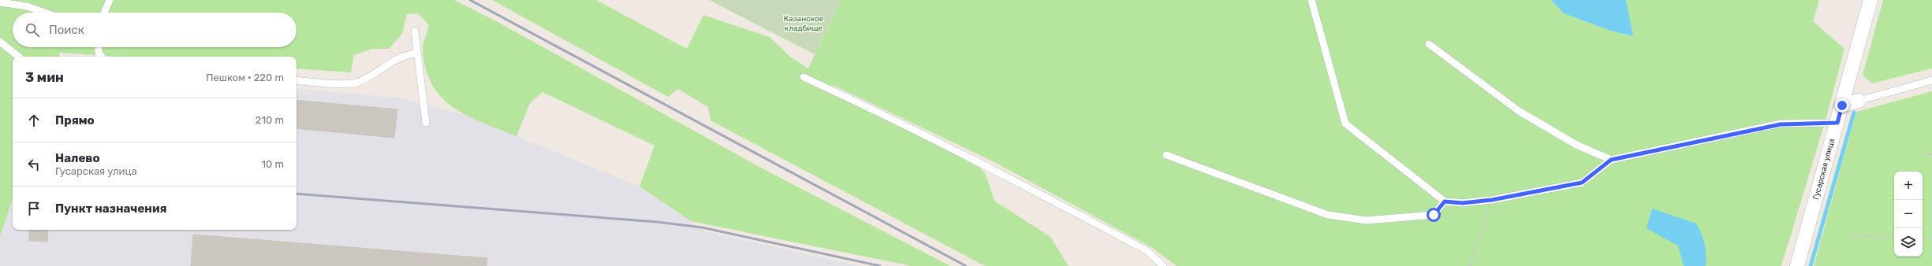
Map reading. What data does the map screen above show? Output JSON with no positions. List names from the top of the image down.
{
  "streets": {
    "street": ["Гусарская улица"]
  },
  "parks": ["Казанское кладбище"],
  "page": {
    "search": "Поиск",
    "heading": ["3 мин", "Пешком · 220 m"],
    "list": [
      ["Прямо", "210 m"],
      ["Налево", "Гусарская улица", "10 m"],
      "Пункт назначения"
    ],
    "map_buttons": ["+", "−"]
  }
}
